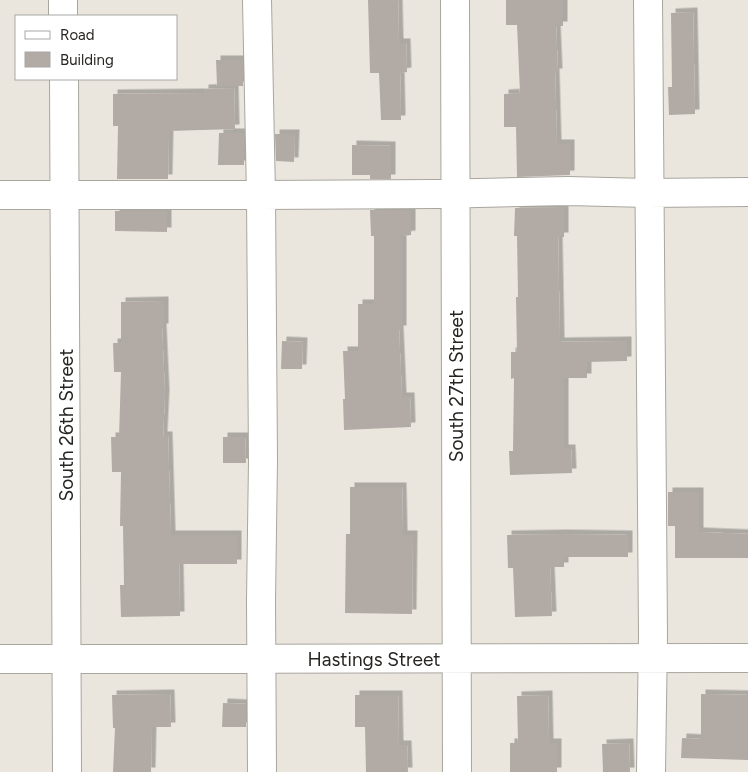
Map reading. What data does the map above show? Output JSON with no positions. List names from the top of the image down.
{
  "streets": {
    "street": ["South 27th Street", "South 26th Street", "Hastings Street"]
  },
  "crossings": [
    ["South 27th Street", "Hastings Street"],
    ["South 26th Street", "Hastings Street"]
  ],
  "legend": ["Road", "Building"]
}
